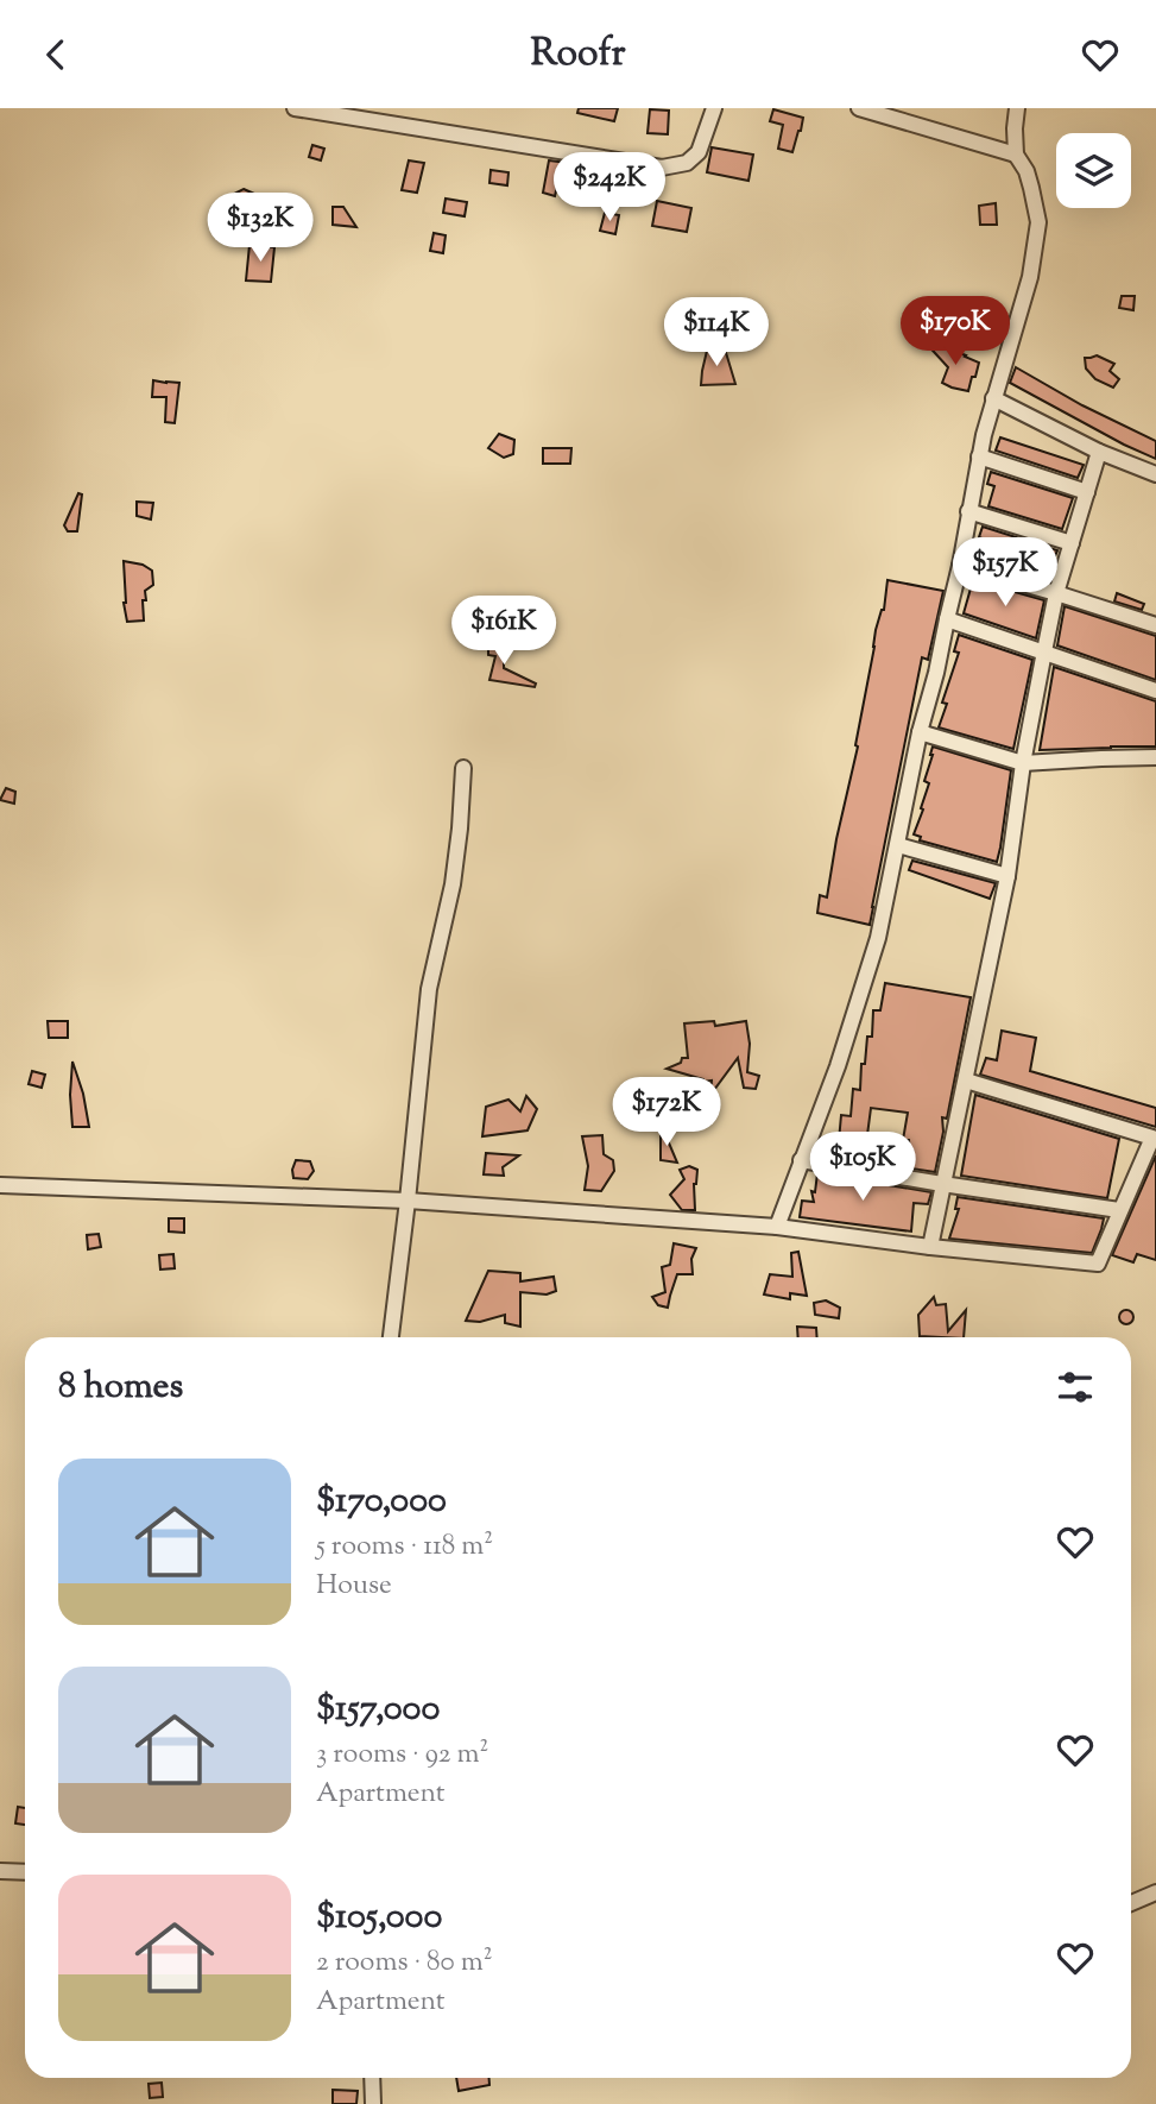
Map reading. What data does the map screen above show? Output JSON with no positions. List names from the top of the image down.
{
  "page": {
    "header": "Roofr",
    "price": [
      "$242K",
      "$132K",
      "$170K",
      "$114K",
      "$157K",
      "$161K",
      "$172K",
      "$105K"
    ],
    "heading": "8 homes",
    "list": [
      {
        "name": "$170,000",
        "note": "5 rooms · 118 m² · House"
      },
      {
        "name": "$157,000",
        "note": "3 rooms · 92 m² · Apartment"
      },
      {
        "name": "$105,000",
        "note": "2 rooms · 80 m² · Apartment"
      }
    ]
  }
}
